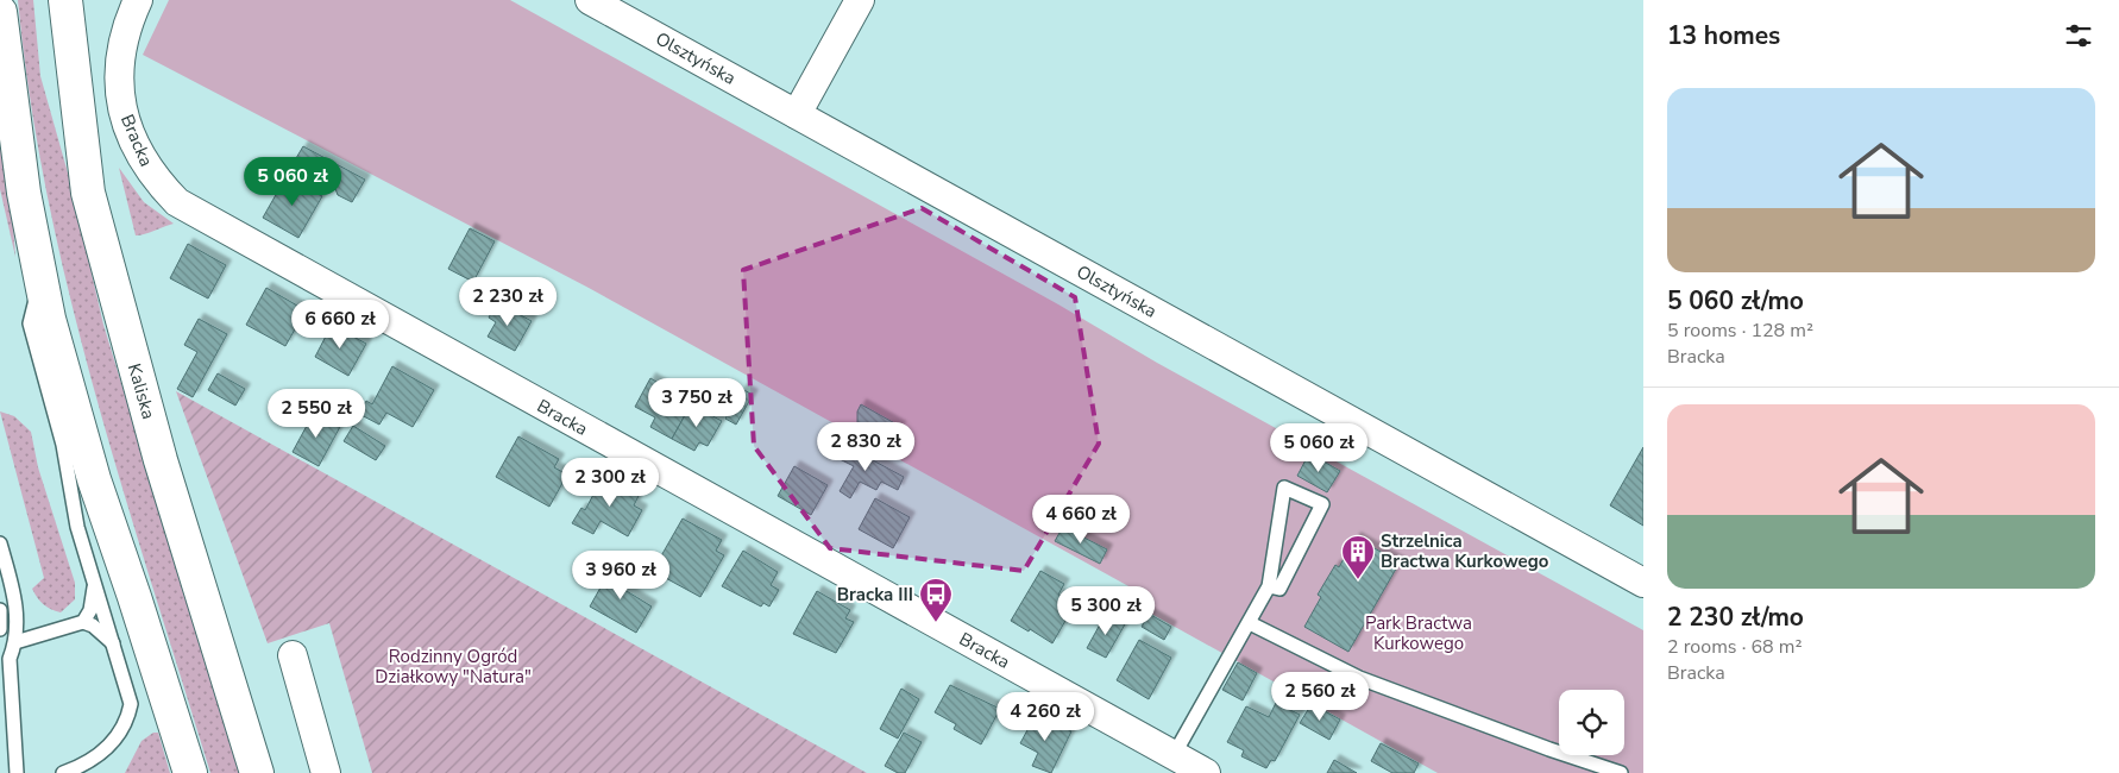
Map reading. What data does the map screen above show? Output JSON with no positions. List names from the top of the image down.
{
  "streets": {
    "main road": ["Kaliska"],
    "street": ["Olsztyńska", "Bracka"]
  },
  "parks": ["Park Bractwa Kurkowego", "Rodzinny Ogród Działkowy \"Natura\""],
  "places": {
    "building": ["Strzelnica Bractwa Kurkowego"],
    "bus stop": ["Bracka III"]
  },
  "page": {
    "heading": "13 homes",
    "list": [
      {
        "name": "5 060 zł/mo",
        "note": "5 rooms · 128 m² · Bracka"
      },
      {
        "name": "2 230 zł/mo",
        "note": "2 rooms · 68 m² · Bracka"
      }
    ],
    "price": [
      "5 060 zł",
      "2 230 zł",
      "6 660 zł",
      "3 750 zł",
      "2 550 zł",
      "2 830 zł",
      "5 060 zł",
      "2 300 zł",
      "4 660 zł",
      "3 960 zł",
      "5 300 zł",
      "2 560 zł",
      "4 260 zł"
    ]
  }
}
